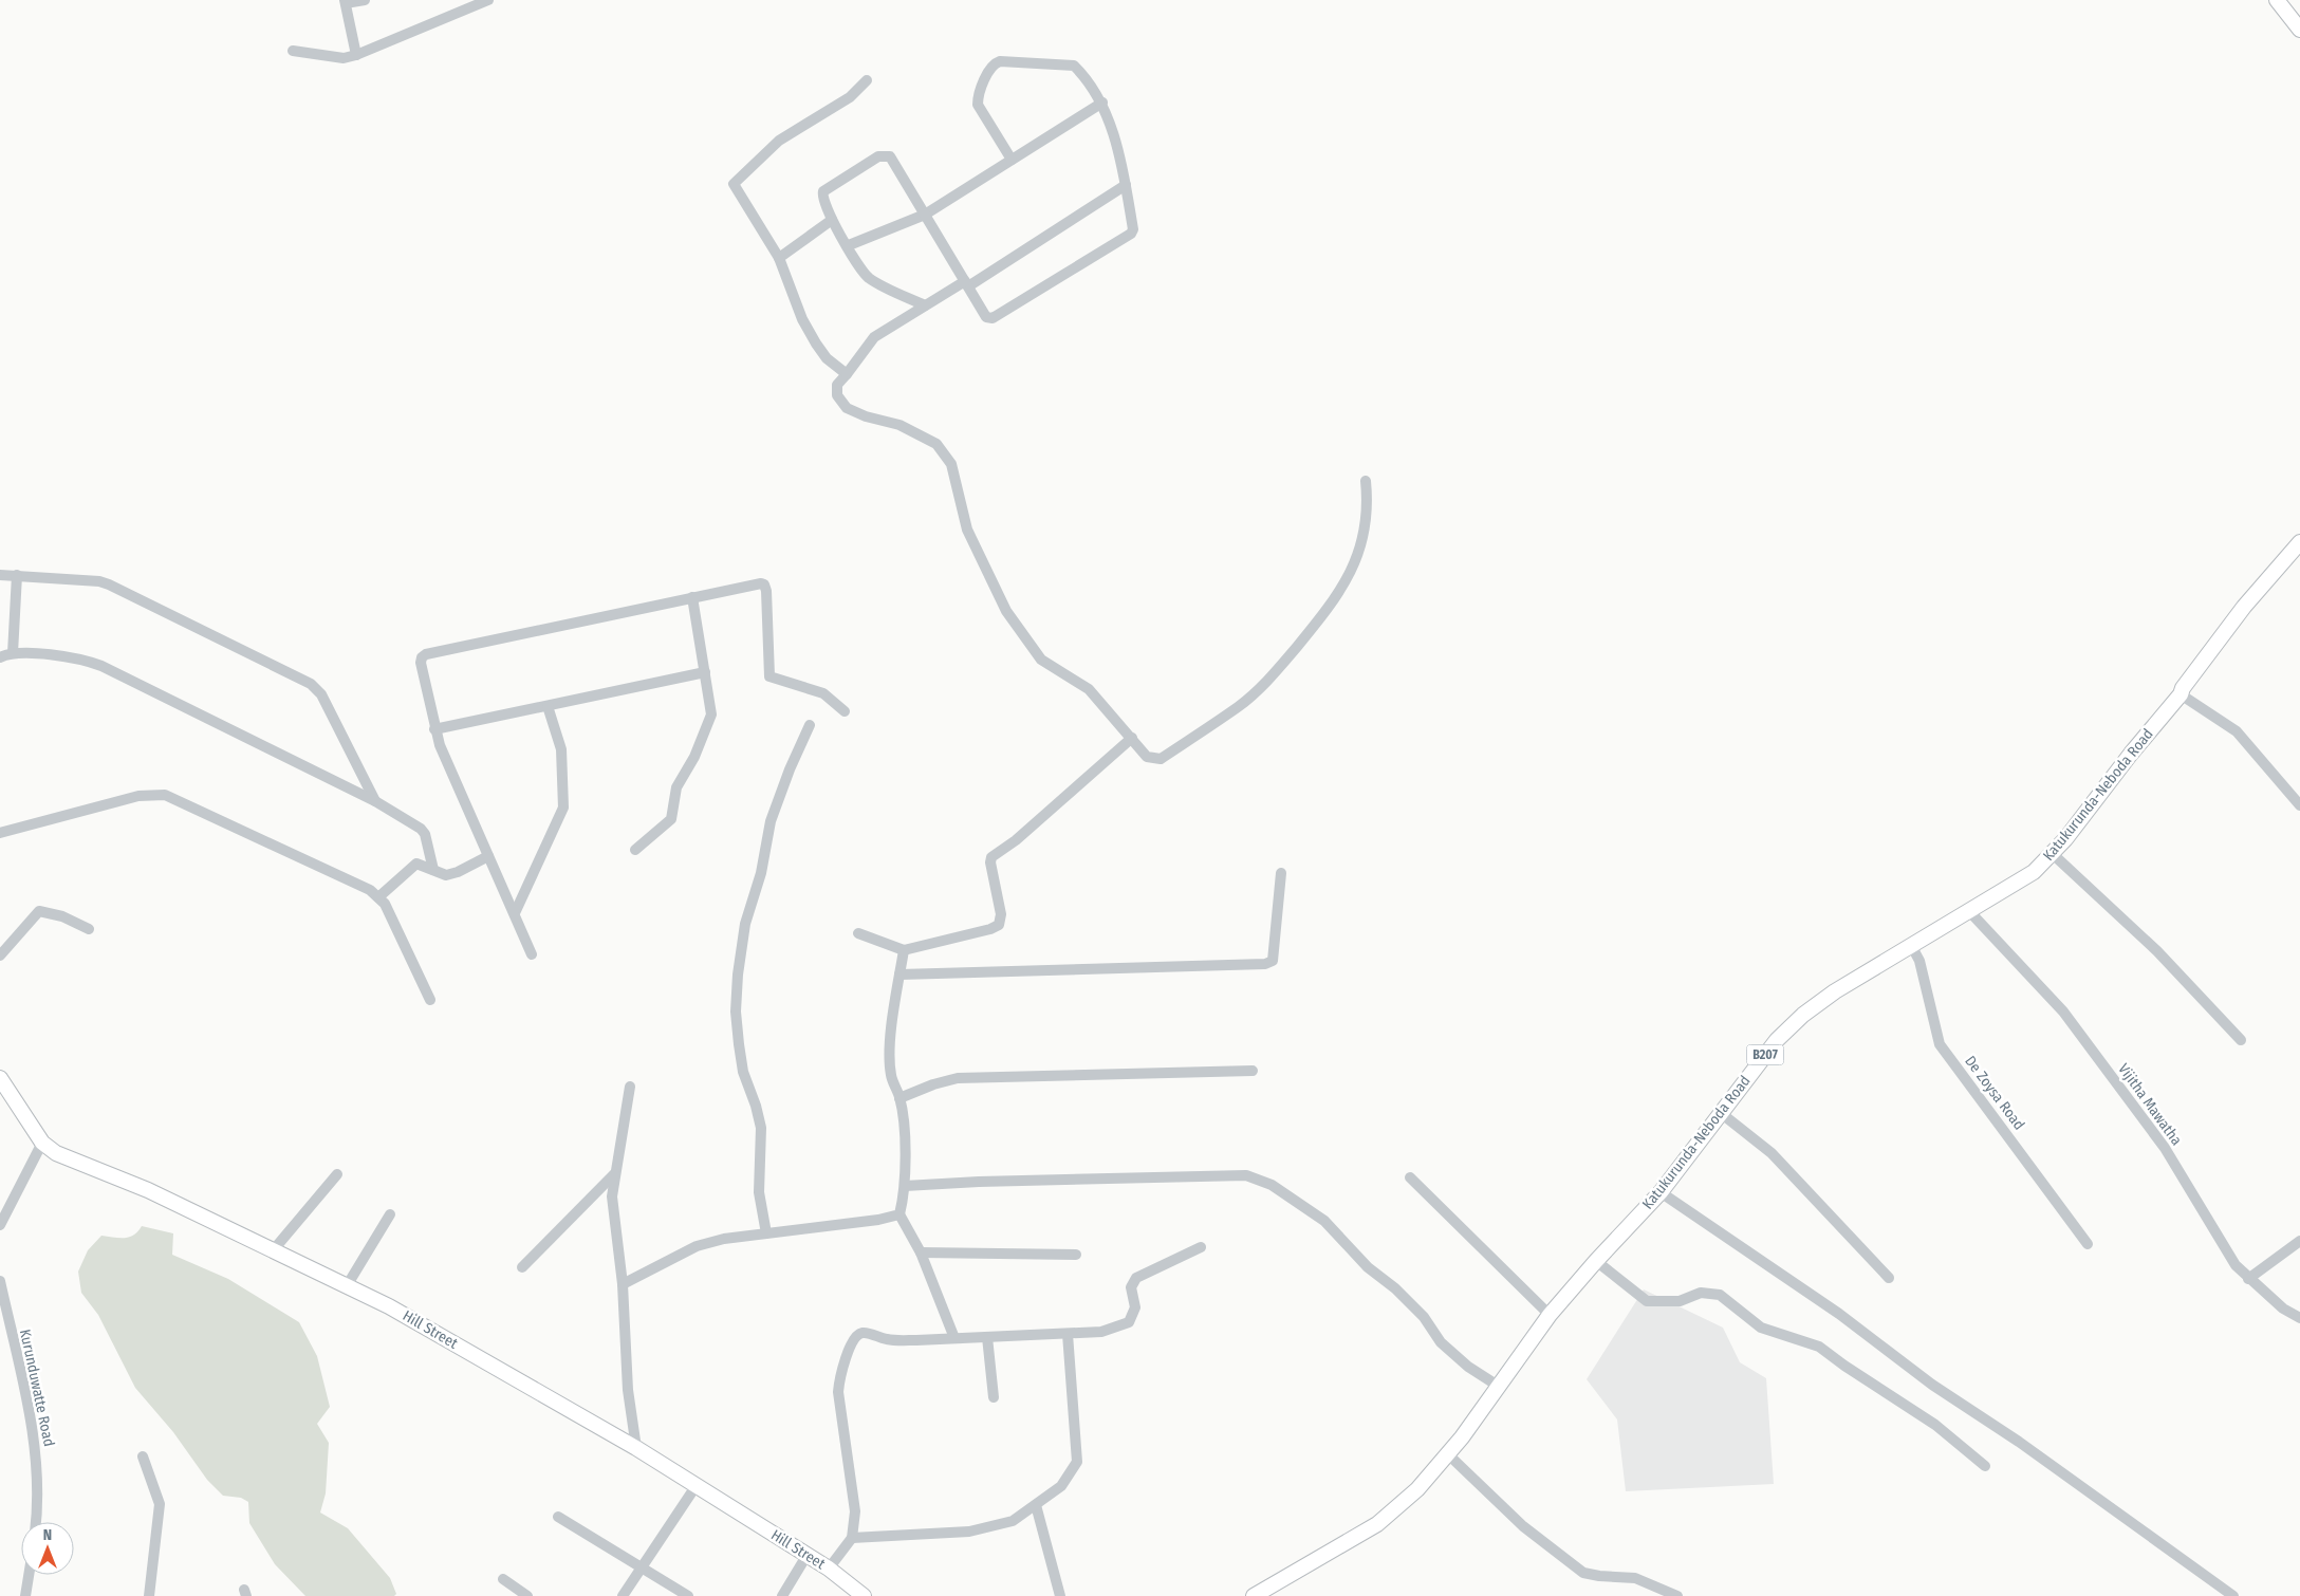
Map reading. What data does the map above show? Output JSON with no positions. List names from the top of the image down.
{
  "streets": {
    "main road": ["Katukurunda-Neboda Road", "B207", "Hill Street"],
    "street": ["De Zoysa Road", "Vijitha Mawatha", "Kurunduwatte Road"]
  },
  "crossings": [
    ["Katukurunda-Neboda Road", "De Zoysa Road"],
    ["Katukurunda-Neboda Road", "Vijitha Mawatha"]
  ],
  "north": "top"
}
